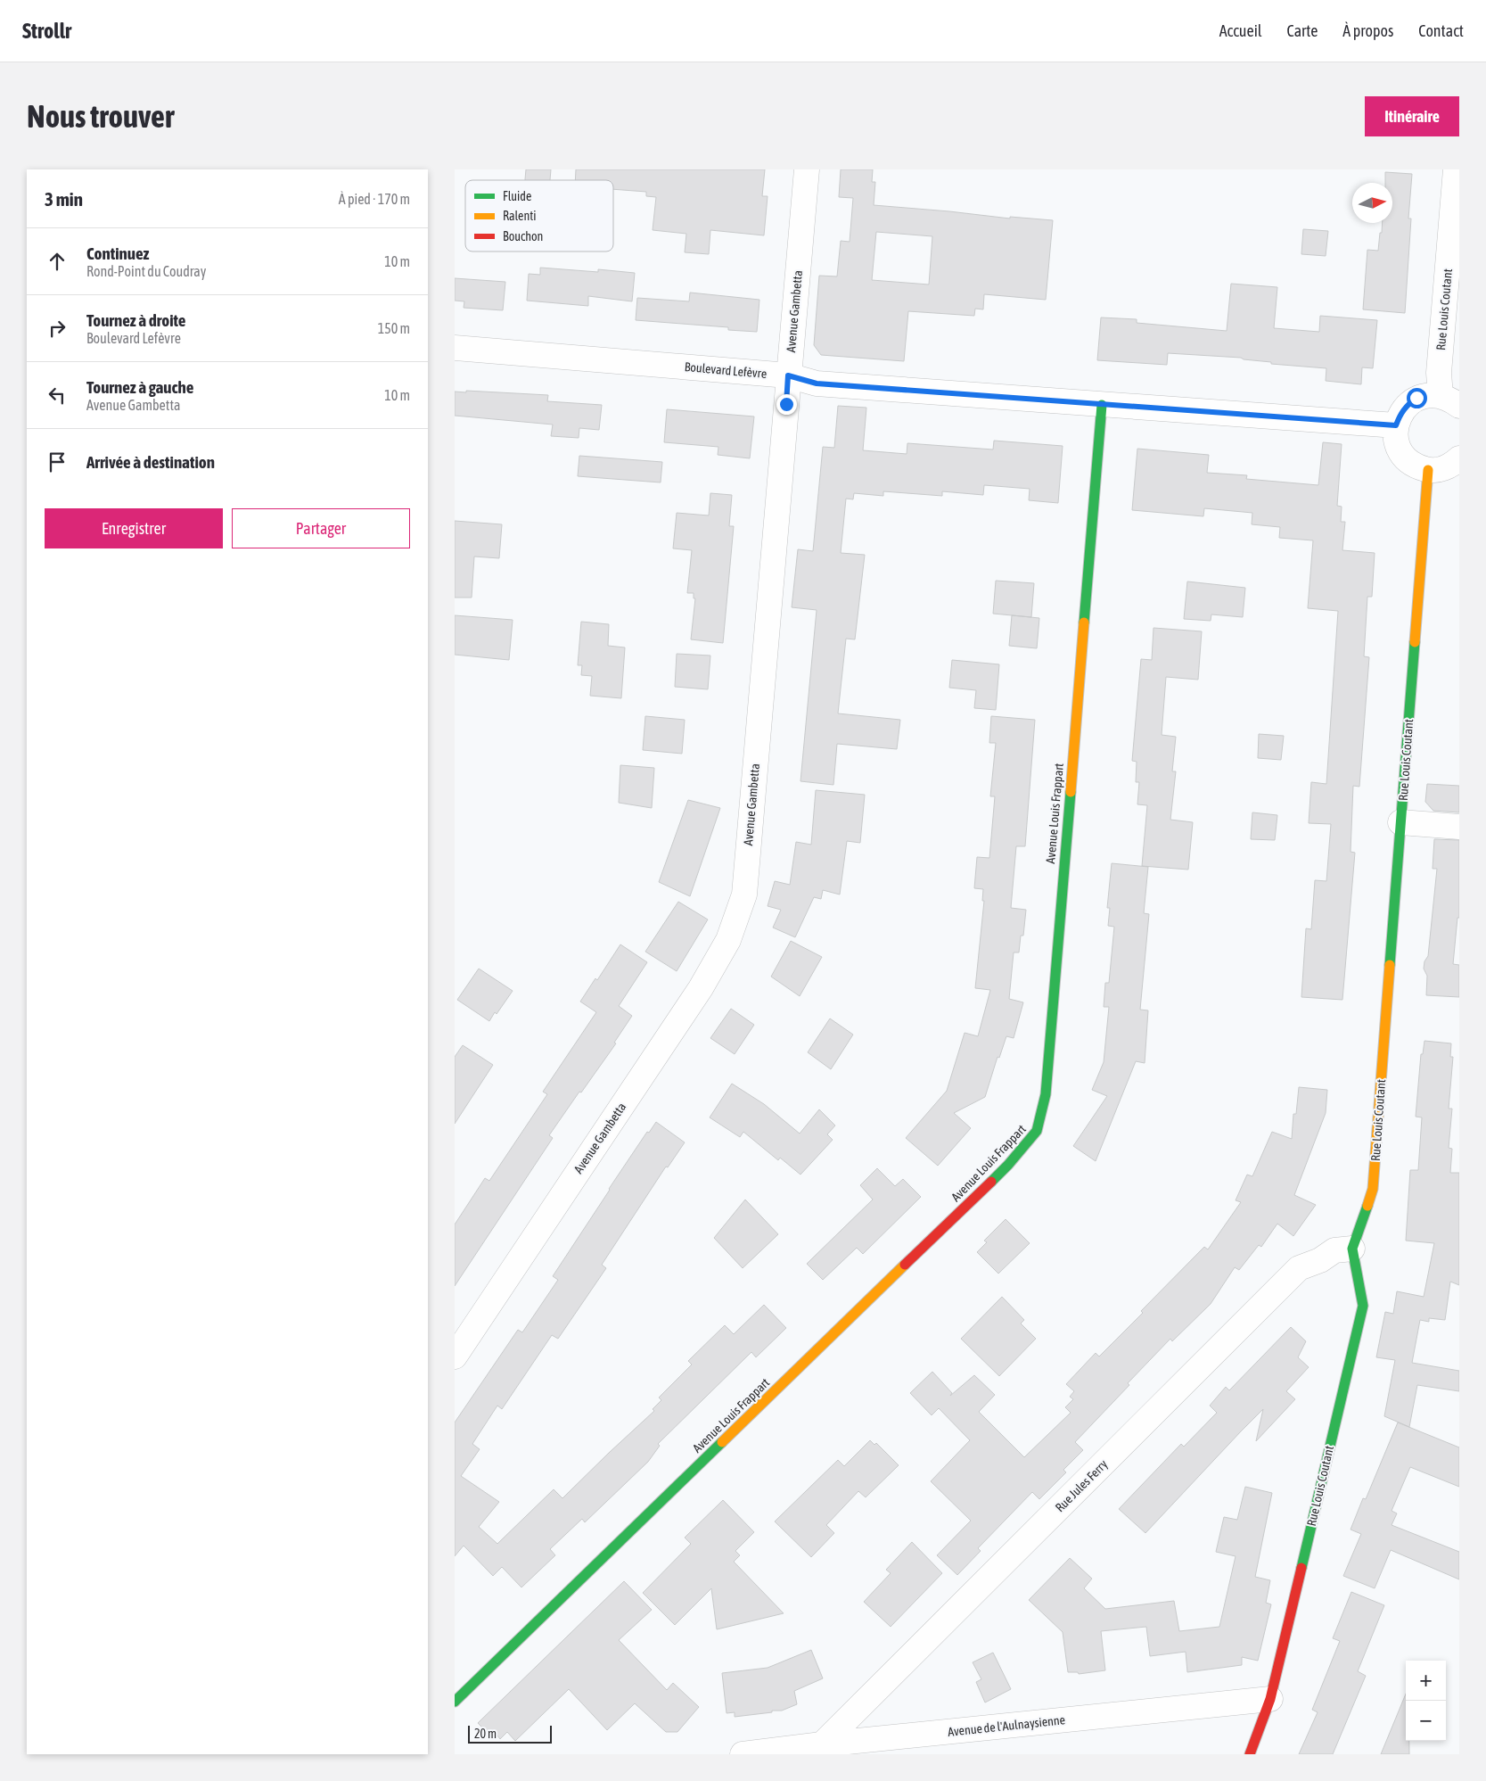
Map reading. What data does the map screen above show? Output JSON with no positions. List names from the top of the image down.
{
  "streets": {
    "street": [
      "Rue Louis Coutant",
      "Avenue Gambetta",
      "Boulevard Lefèvre",
      "Avenue Louis Frappart",
      "Rue Jules Ferry",
      "Avenue de l'Aulnaysienne"
    ]
  },
  "crossings": [
    ["Rue Louis Coutant", "Rue Jules Ferry"],
    ["Rue Louis Coutant", "Avenue de l'Aulnaysienne"],
    ["Avenue Gambetta", "Boulevard Lefèvre"],
    ["Boulevard Lefèvre", "Avenue Louis Frappart"],
    ["Rue Jules Ferry", "Avenue de l'Aulnaysienne"]
  ],
  "legend": ["Fluide", "Ralenti", "Bouchon"],
  "scale_bar": "20 m",
  "north": "right",
  "page": {
    "header": "Strollr",
    "nav": [
      "Accueil",
      "Carte",
      "À propos",
      "Contact"
    ],
    "buttons": [
      "Itinéraire",
      ["Enregistrer", "Partager"]
    ],
    "title": "Nous trouver",
    "heading": ["3 min", "À pied · 170 m"],
    "list": [
      ["Continuez", "Rond-Point du Coudray", "10 m"],
      ["Tournez à droite", "Boulevard Lefèvre", "150 m"],
      ["Tournez à gauche", "Avenue Gambetta", "10 m"],
      "Arrivée à destination"
    ],
    "map_buttons": ["+", "−"],
    "scale": "20 m"
  }
}
